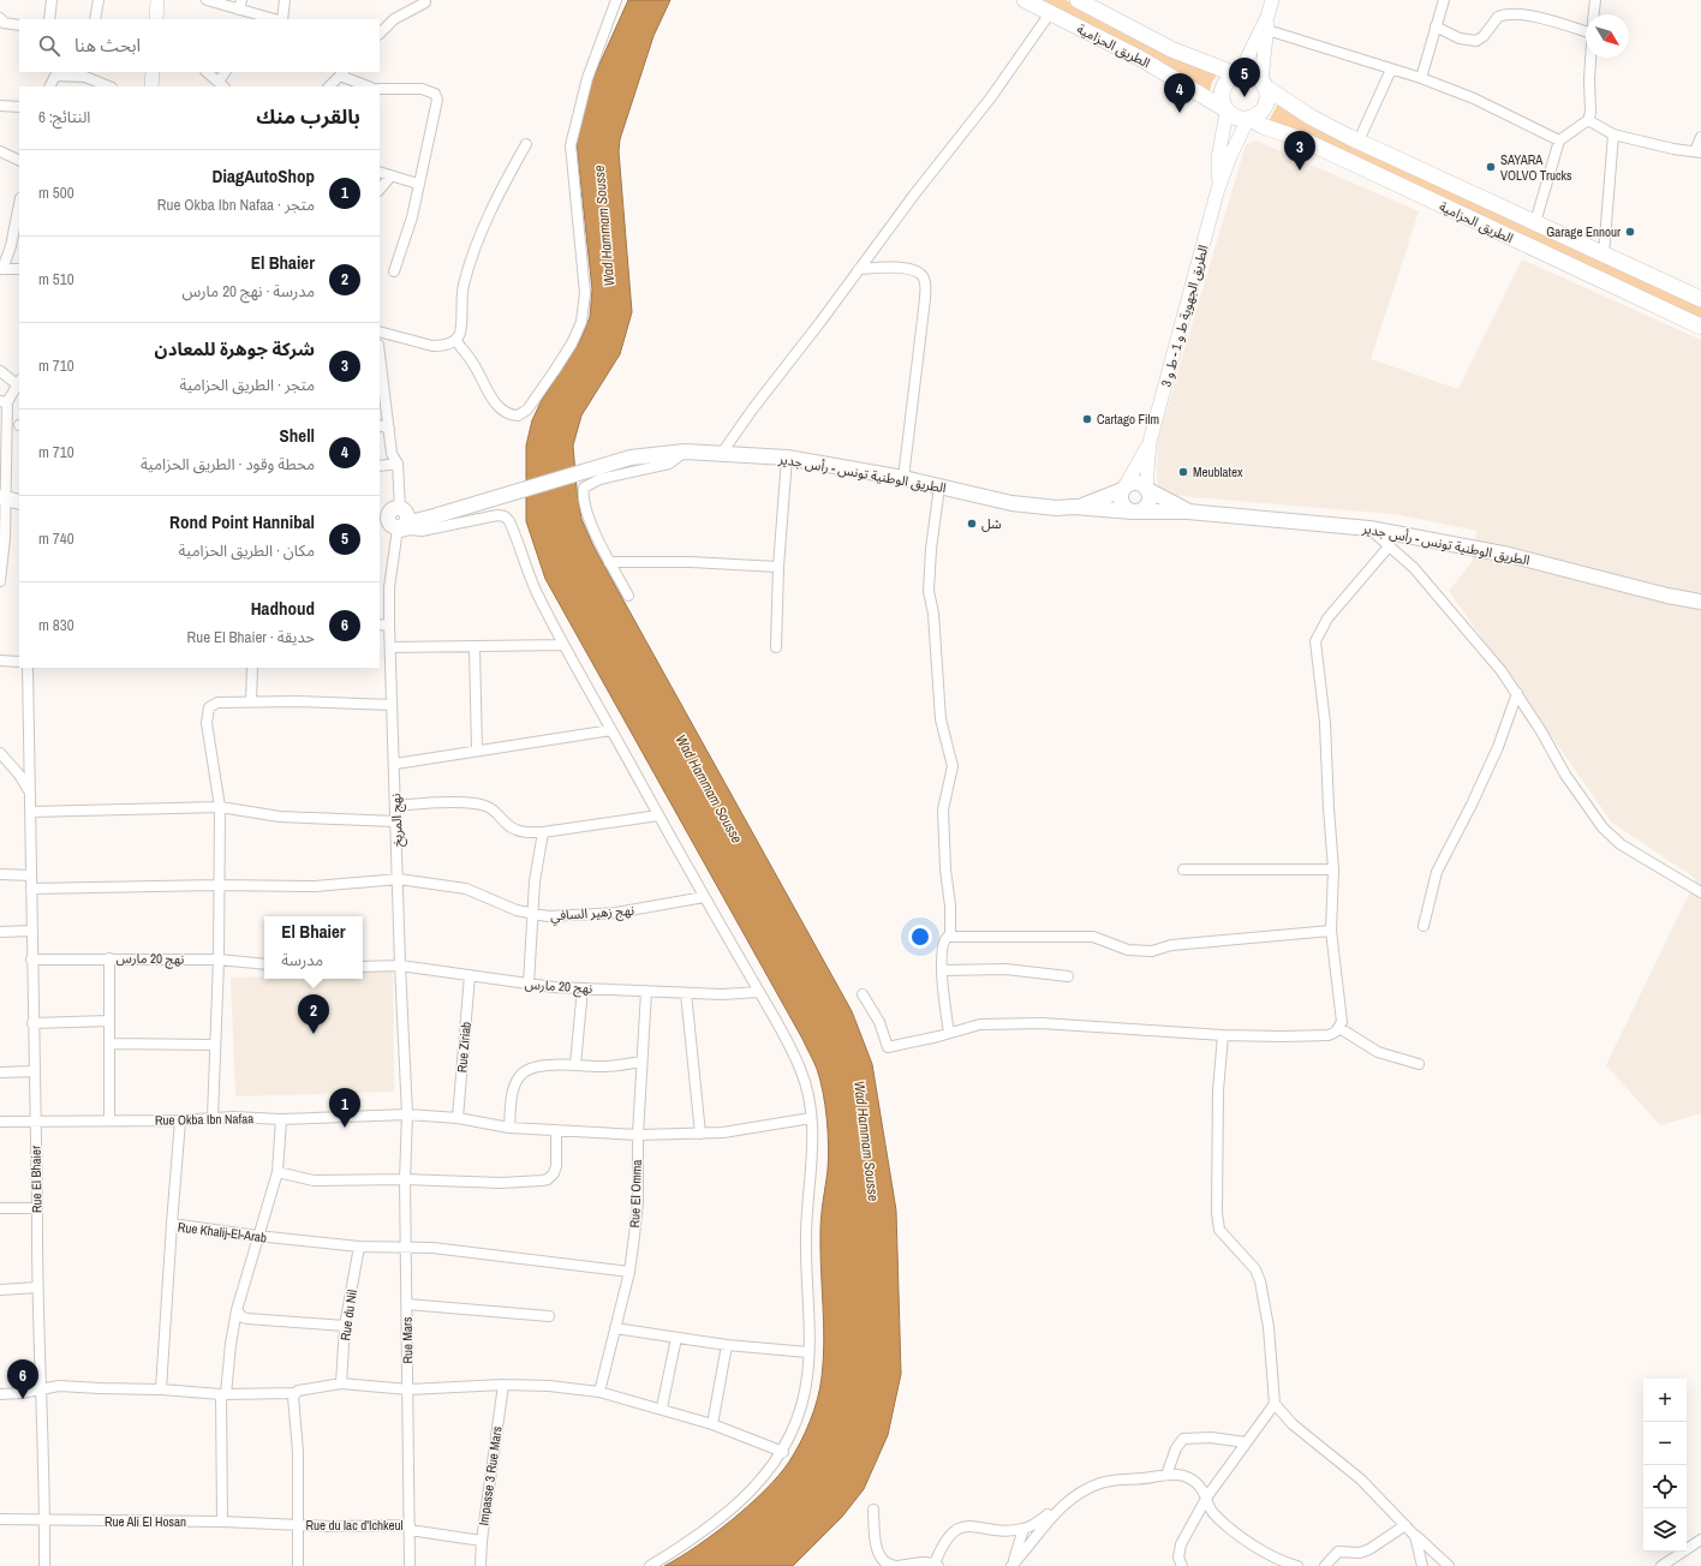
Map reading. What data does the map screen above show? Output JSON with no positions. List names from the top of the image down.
{
  "streets": {
    "highway": ["الطريق الحزامية"],
    "main road": ["الطريق الجهوية ط و 1 - ط و 3", "الطريق الوطنية تونس - رأس جدير"],
    "street": [
      "نهج المريخ",
      "نهج زهير السافي",
      "نهج 20 مارس",
      "Rue Ziriab",
      "Rue Okba Ibn Nafaa",
      "Rue El Bhaier",
      "Rue El Omma",
      "Rue Khalij-El-Arab",
      "Rue du Nil",
      "Rue Mars",
      "Impasse 3 Rue Mars",
      "Rue Ali El Hosan",
      "Rue du lac d'Ichkeul"
    ]
  },
  "crossings": [
    ["الطريق الحزامية", "الطريق الجهوية ط و 1 - ط و 3"],
    ["الطريق الجهوية ط و 1 - ط و 3", "الطريق الوطنية تونس - رأس جدير"],
    ["الطريق الوطنية تونس - رأس جدير", "نهج المريخ"],
    ["نهج المريخ", "نهج زهير السافي"],
    ["نهج المريخ", "نهج 20 مارس"],
    ["نهج المريخ", "Rue Okba Ibn Nafaa"],
    ["نهج المريخ", "Rue Mars"],
    ["نهج زهير السافي", "Rue El Bhaier"],
    ["نهج 20 مارس", "Rue Ziriab"],
    ["نهج 20 مارس", "Rue El Bhaier"],
    ["نهج 20 مارس", "Rue El Omma"],
    ["Rue Ziriab", "Rue Okba Ibn Nafaa"],
    ["Rue Okba Ibn Nafaa", "Rue El Bhaier"],
    ["Rue Okba Ibn Nafaa", "Rue El Omma"],
    ["Rue Okba Ibn Nafaa", "Rue Mars"],
    ["Rue El Bhaier", "Rue Ali El Hosan"],
    ["Rue El Omma", "Rue Khalij-El-Arab"],
    ["Rue Khalij-El-Arab", "Rue du Nil"],
    ["Rue Khalij-El-Arab", "Rue Mars"],
    ["Rue Mars", "Rue du lac d'Ichkeul"],
    ["Impasse 3 Rue Mars", "Rue du lac d'Ichkeul"],
    ["Rue Ali El Hosan", "Rue du lac d'Ichkeul"]
  ],
  "water": ["Wad Hammam Sousse"],
  "places": [
    "SAYARA VOLVO Trucks",
    "Garage Ennour",
    "Cartago Film",
    "Meublatex",
    "شل"
  ],
  "north": "bottom right",
  "page": {
    "search": "ابحث هنا",
    "pins": [
      "5",
      "4",
      "3",
      "2",
      "1",
      "6"
    ],
    "heading": ["بالقرب منك", "النتائج: 6"],
    "list": [
      {
        "mark": "1",
        "name": "DiagAutoShop",
        "note": "متجر · Rue Okba Ibn Nafaa",
        "value": "500 m"
      },
      {
        "mark": "2",
        "name": "El Bhaier",
        "note": "مدرسة · نهج 20 مارس",
        "value": "510 m"
      },
      {
        "mark": "3",
        "name": "شركة جوهرة للمعادن",
        "note": "متجر · الطريق الحزامية",
        "value": "710 m"
      },
      {
        "mark": "4",
        "name": "Shell",
        "note": "محطة وقود · الطريق الحزامية",
        "value": "710 m"
      },
      {
        "mark": "5",
        "name": "Rond Point Hannibal",
        "note": "مكان · الطريق الحزامية",
        "value": "740 m"
      },
      {
        "mark": "6",
        "name": "Hadhoud",
        "note": "حديقة · Rue El Bhaier",
        "value": "830 m"
      }
    ],
    "popup": ["El Bhaier", "مدرسة"],
    "map_buttons": ["+", "−"]
  }
}
